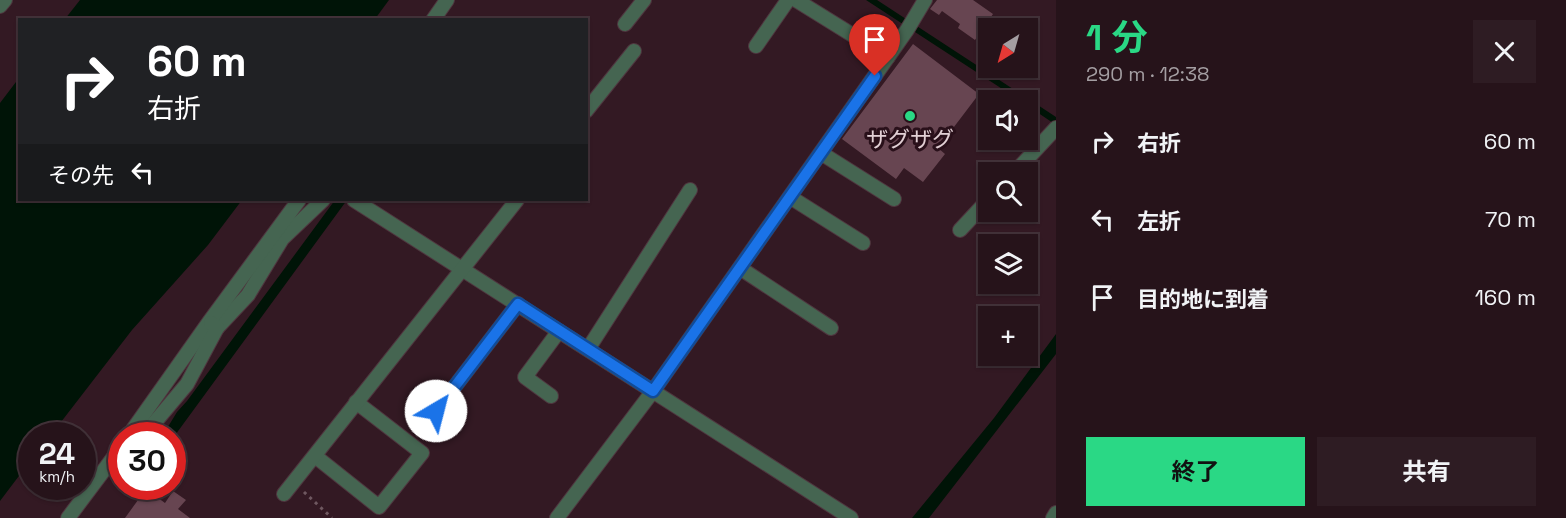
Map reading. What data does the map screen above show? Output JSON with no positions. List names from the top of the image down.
{
  "places": ["ザグザグ"],
  "north": "bottom left",
  "page": {
    "heading": ["1 分", "290 m · 12:38"],
    "map_buttons": "+",
    "turn": ["60 m", "右折"],
    "list": [
      {
        "name": "右折",
        "value": "60 m"
      },
      {
        "name": "左折",
        "value": "70 m"
      },
      {
        "name": "目的地に到着",
        "value": "160 m"
      }
    ],
    "then": "その先",
    "speed": "24 km/h",
    "limit": "30",
    "buttons": ["終了", "共有"]
  }
}
